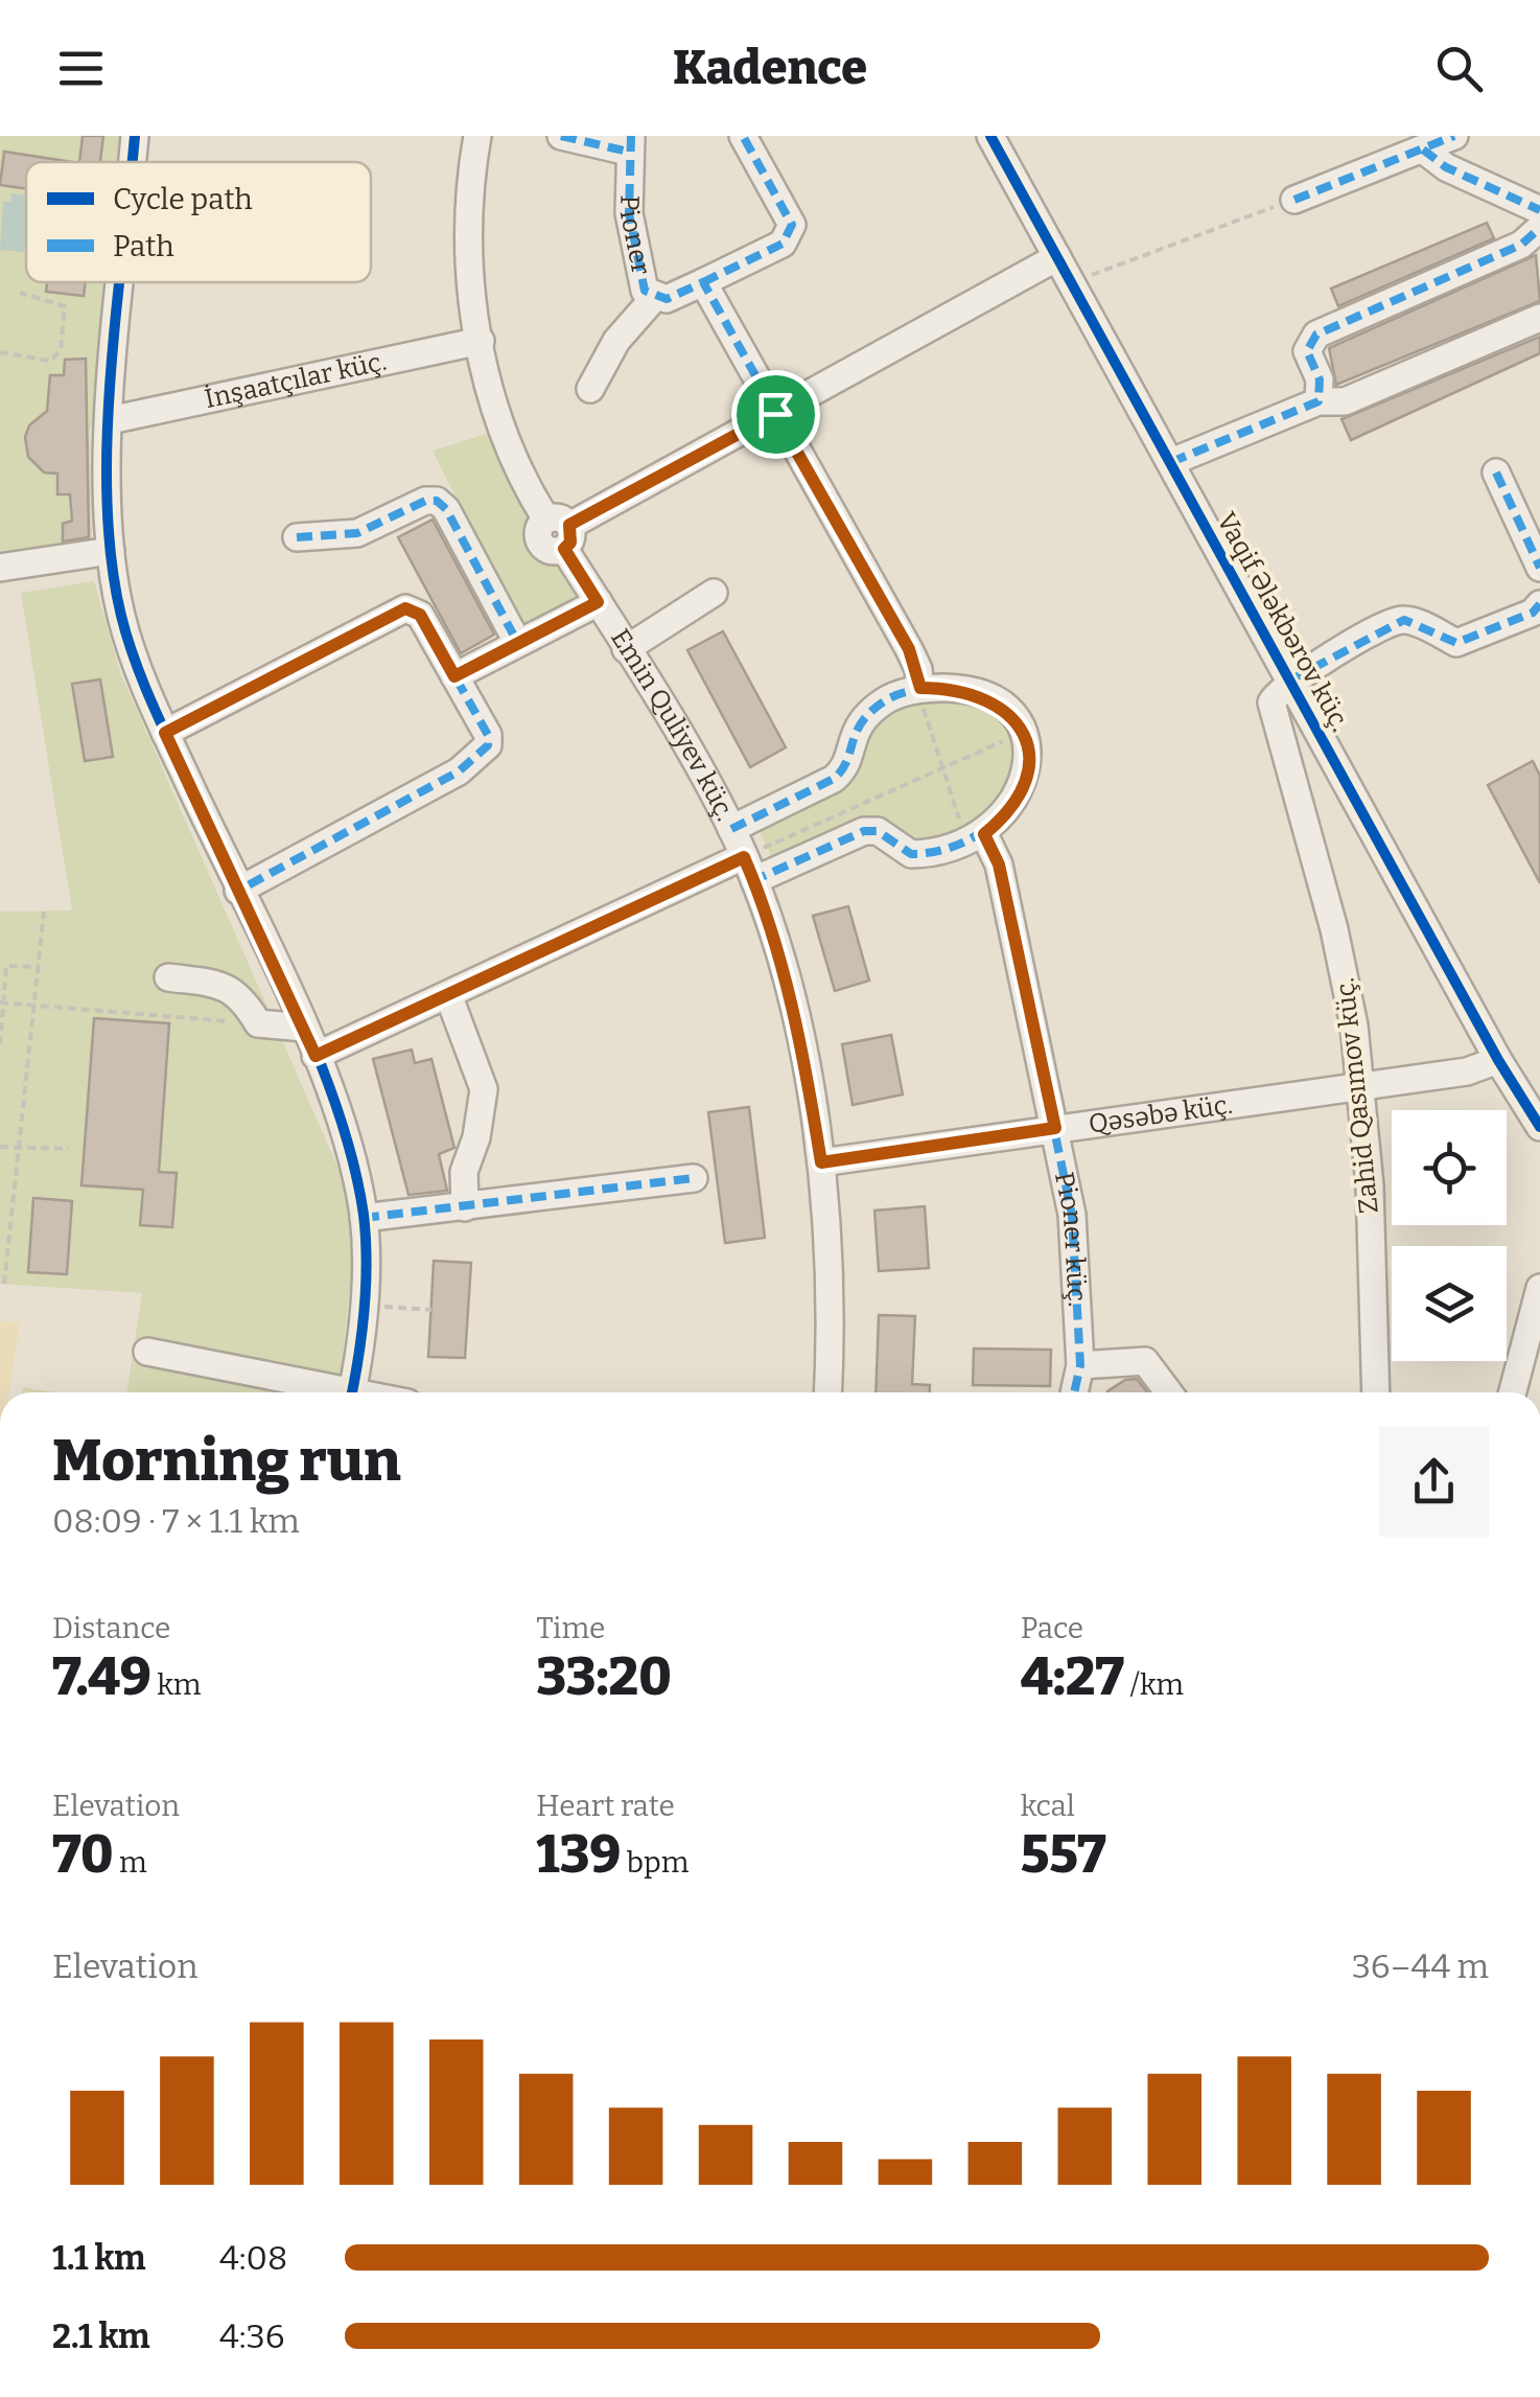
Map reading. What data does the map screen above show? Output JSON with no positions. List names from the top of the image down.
{
  "streets": {
    "street": [
      "Pioner",
      "İnşaatçılar küç.",
      "Vaqif Ələkbərov küç.",
      "Emin Quliyev küç.",
      "Zahid Qasımov küç.",
      "Qəsəbə küç.",
      "Pioner küç."
    ]
  },
  "crossings": [
    ["İnşaatçılar küç.", "Emin Quliyev küç."],
    ["Vaqif Ələkbərov küç.", "Zahid Qasımov küç."],
    ["Vaqif Ələkbərov küç.", "Qəsəbə küç."],
    ["Emin Quliyev küç.", "Qəsəbə küç."],
    ["Zahid Qasımov küç.", "Qəsəbə küç."],
    ["Qəsəbə küç.", "Pioner küç."]
  ],
  "legend": ["Cycle path", "Path"],
  "page": {
    "header": "Kadence",
    "heading": ["Morning run", "08:09 · 7 × 1.1 km"],
    "stats": [
      ["Distance", "7.49 km"],
      ["Time", "33:20"],
      ["Pace", "4:27 /km"],
      ["Elevation", "70 m"],
      ["Heart rate", "139 bpm"],
      ["kcal", "557"]
    ],
    "chart": ["Elevation", "36–44 m"],
    "list": [
      {
        "name": "1.1 km",
        "note": "4:08"
      },
      {
        "name": "2.1 km",
        "note": "4:36"
      }
    ]
  }
}
